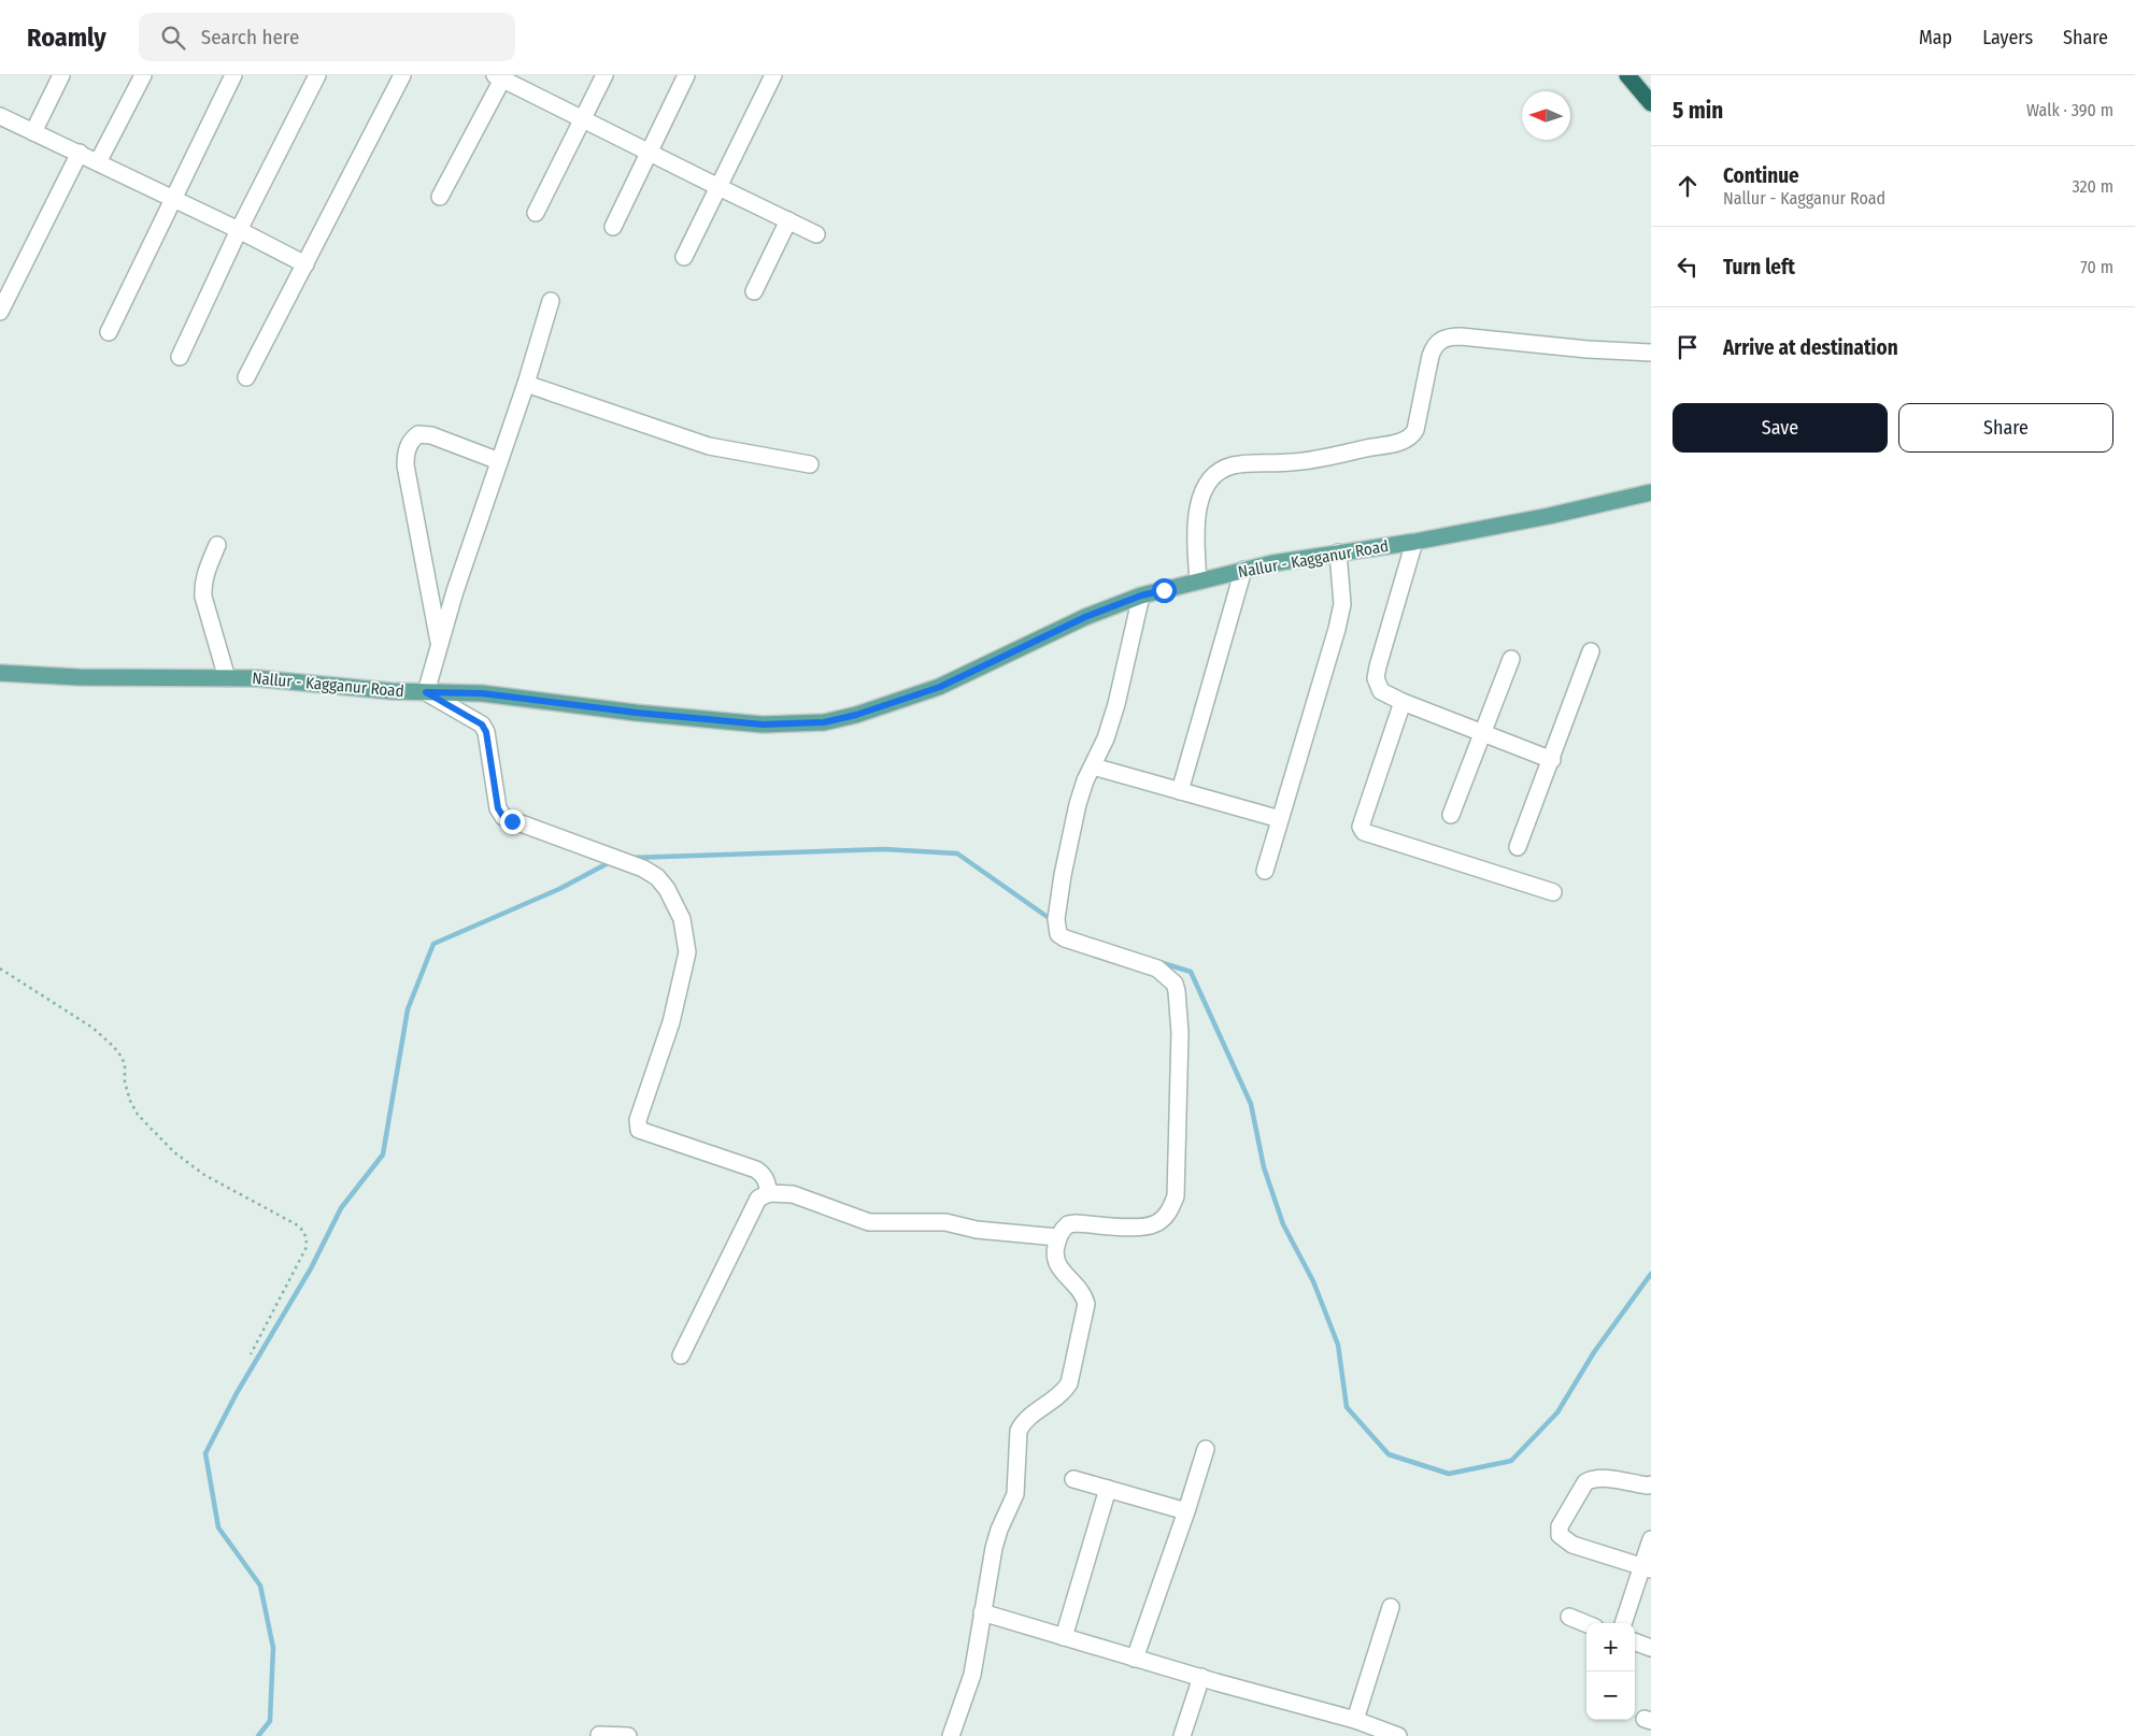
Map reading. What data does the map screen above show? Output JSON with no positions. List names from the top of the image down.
{
  "streets": {
    "main road": ["Nallur - Kagganur Road"]
  },
  "north": "left",
  "page": {
    "header": "Roamly",
    "search": "Search here",
    "nav": ["Map", "Layers", "Share"],
    "heading": ["5 min", "Walk · 390 m"],
    "list": [
      ["Continue", "Nallur - Kagganur Road", "320 m"],
      ["Turn left", "70 m"],
      "Arrive at destination"
    ],
    "buttons": ["Save", "Share"],
    "map_buttons": ["+", "−"]
  }
}
